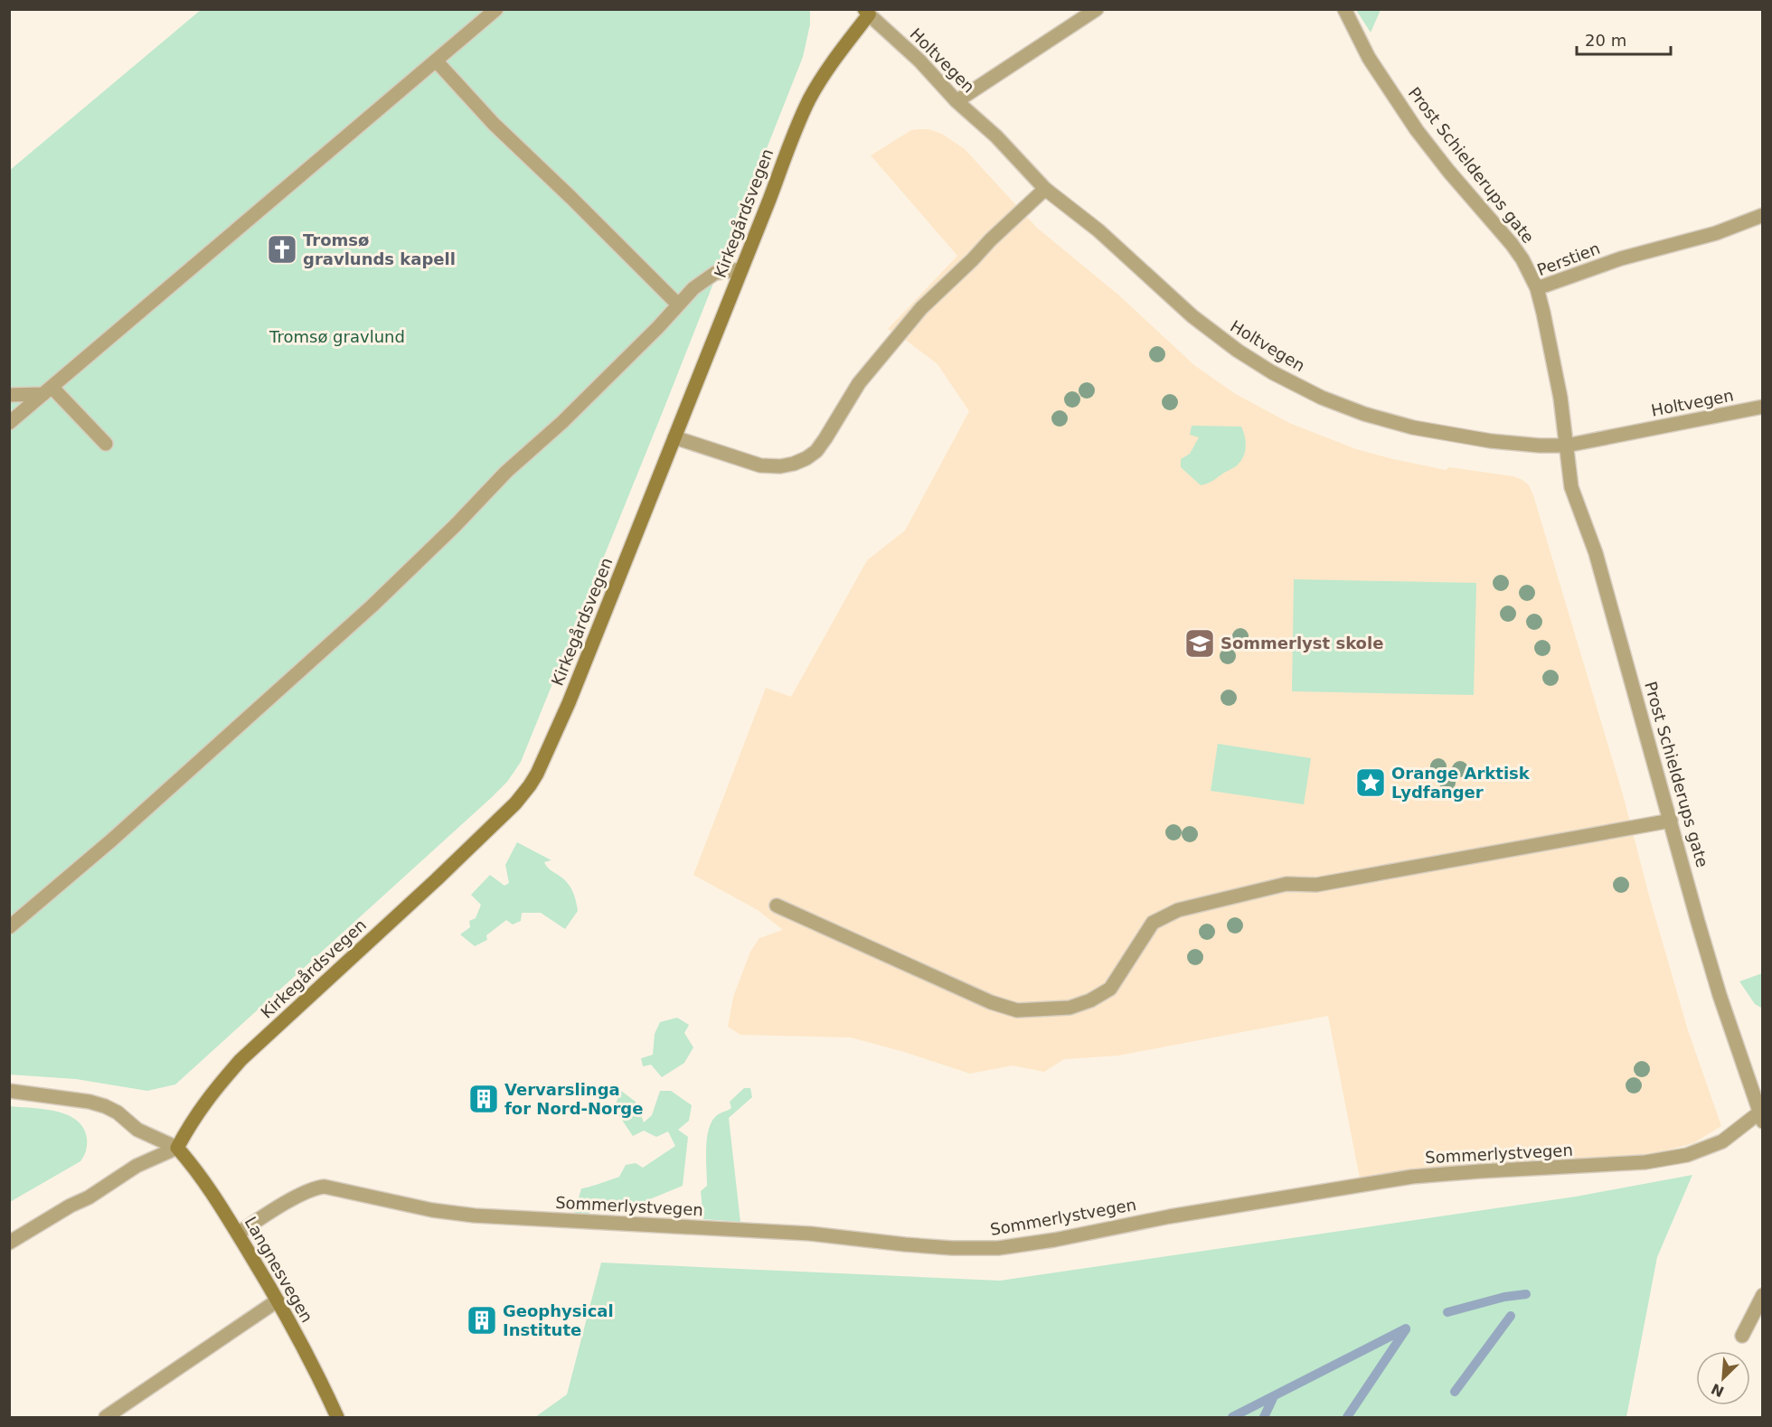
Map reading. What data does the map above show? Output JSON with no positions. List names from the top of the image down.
{
  "streets": {
    "street": [
      "Holtvegen",
      "Prost Schielderups gate",
      "Kirkegårdsvegen",
      "Perstien",
      "Sommerlystvegen",
      "Langnesvegen"
    ]
  },
  "crossings": [
    ["Holtvegen", "Prost Schielderups gate"],
    ["Holtvegen", "Kirkegårdsvegen"],
    ["Holtvegen", "Perstien"],
    ["Prost Schielderups gate", "Perstien"],
    ["Prost Schielderups gate", "Sommerlystvegen"],
    ["Kirkegårdsvegen", "Langnesvegen"],
    ["Sommerlystvegen", "Langnesvegen"]
  ],
  "parks": ["Tromsø gravlund"],
  "places": {
    "church": ["Tromsø gravlunds kapell"],
    "school or university": ["Sommerlyst skole"],
    "place": ["Orange Arktisk Lydfanger"],
    "building": ["Vervarslinga for Nord-Norge", "Geophysical Institute"]
  },
  "scale_bar": "20 m",
  "north": "bottom left"
}
